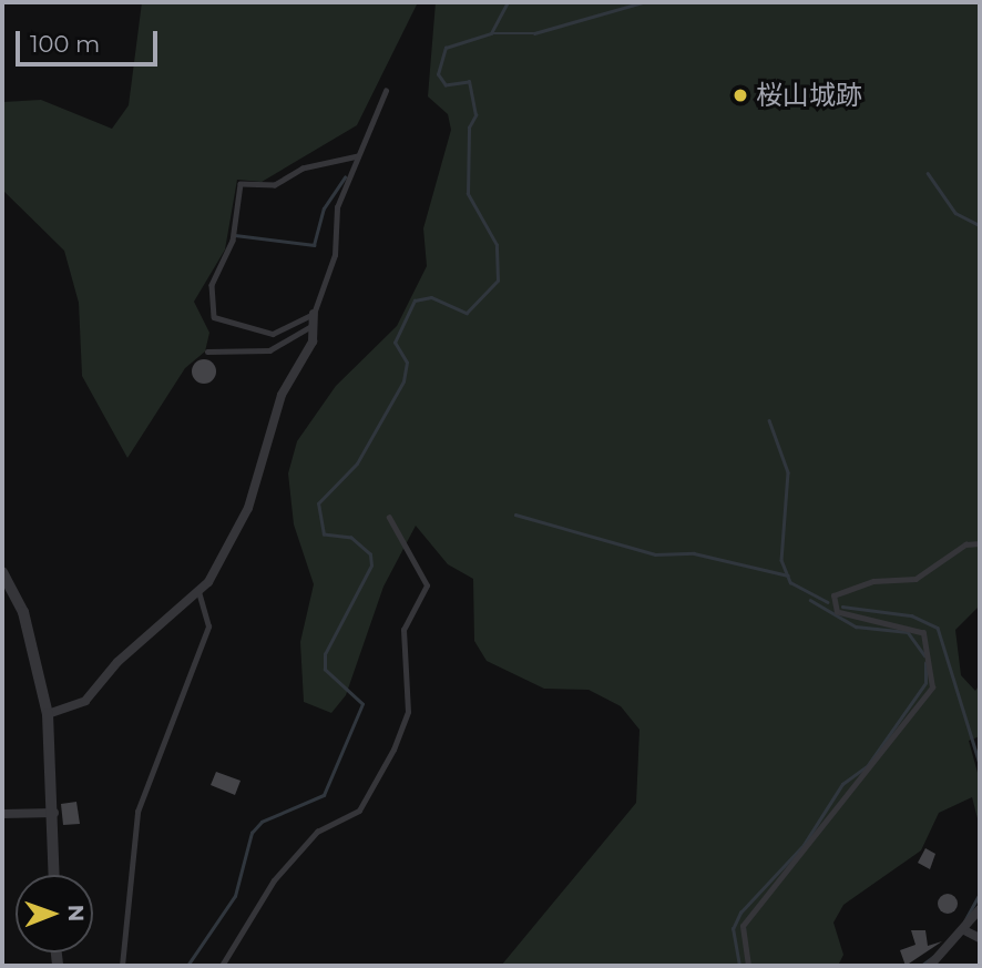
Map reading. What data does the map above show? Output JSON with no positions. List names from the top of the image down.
{
  "places": ["桜山城跡"],
  "scale_bar": "100 m",
  "north": "right"
}
